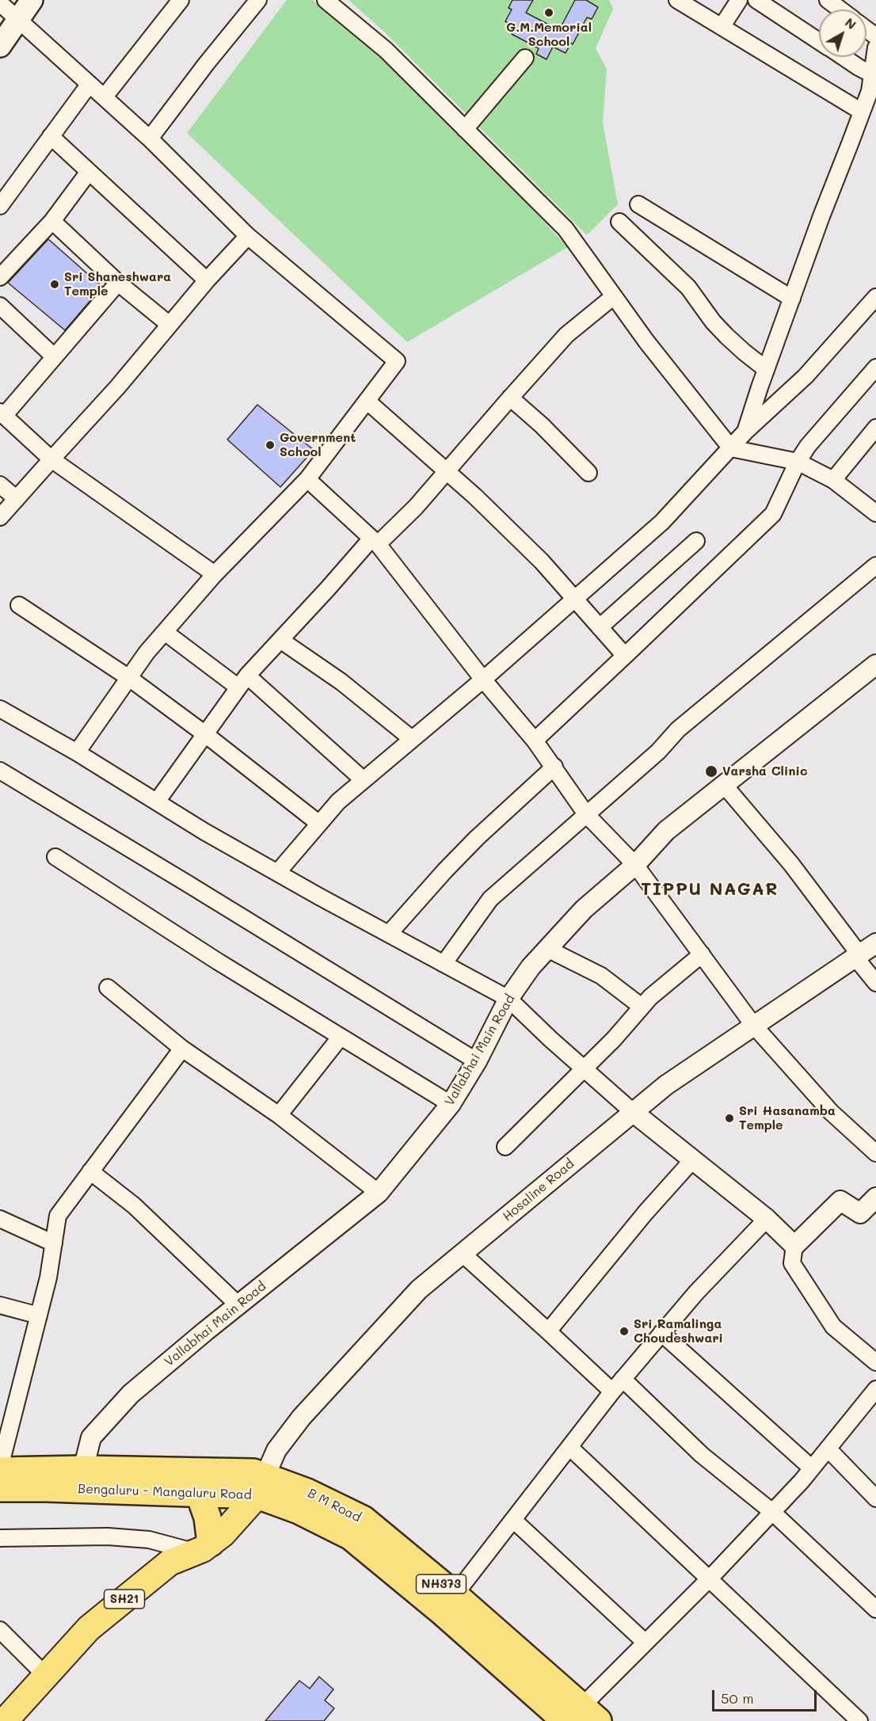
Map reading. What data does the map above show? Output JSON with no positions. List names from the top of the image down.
{
  "streets": {
    "highway": ["Bengaluru - Mangaluru Road", "NH373"],
    "main road": ["SH21"],
    "street": ["Vallabhai Main Road", "Hosaline Road"]
  },
  "crossings": [
    ["Vallabhai Main Road", "NH373"],
    ["Hosaline Road", "Bengaluru - Mangaluru Road"],
    ["Hosaline Road", "NH373"],
    ["Hosaline Road", "SH21"],
    ["Bengaluru - Mangaluru Road", "NH373"],
    ["Bengaluru - Mangaluru Road", "SH21"],
    ["NH373", "SH21"]
  ],
  "districts": ["TIPPU NAGAR"],
  "places": [
    "G.M.Memorial School",
    "Sri Shaneshwara Temple",
    "Government School",
    "Varsha Clinic",
    "Sri Hasanamba Temple",
    "Sri Ramalinga Choudeshwari"
  ],
  "scale_bar": "50 m",
  "north": "top right"
}
